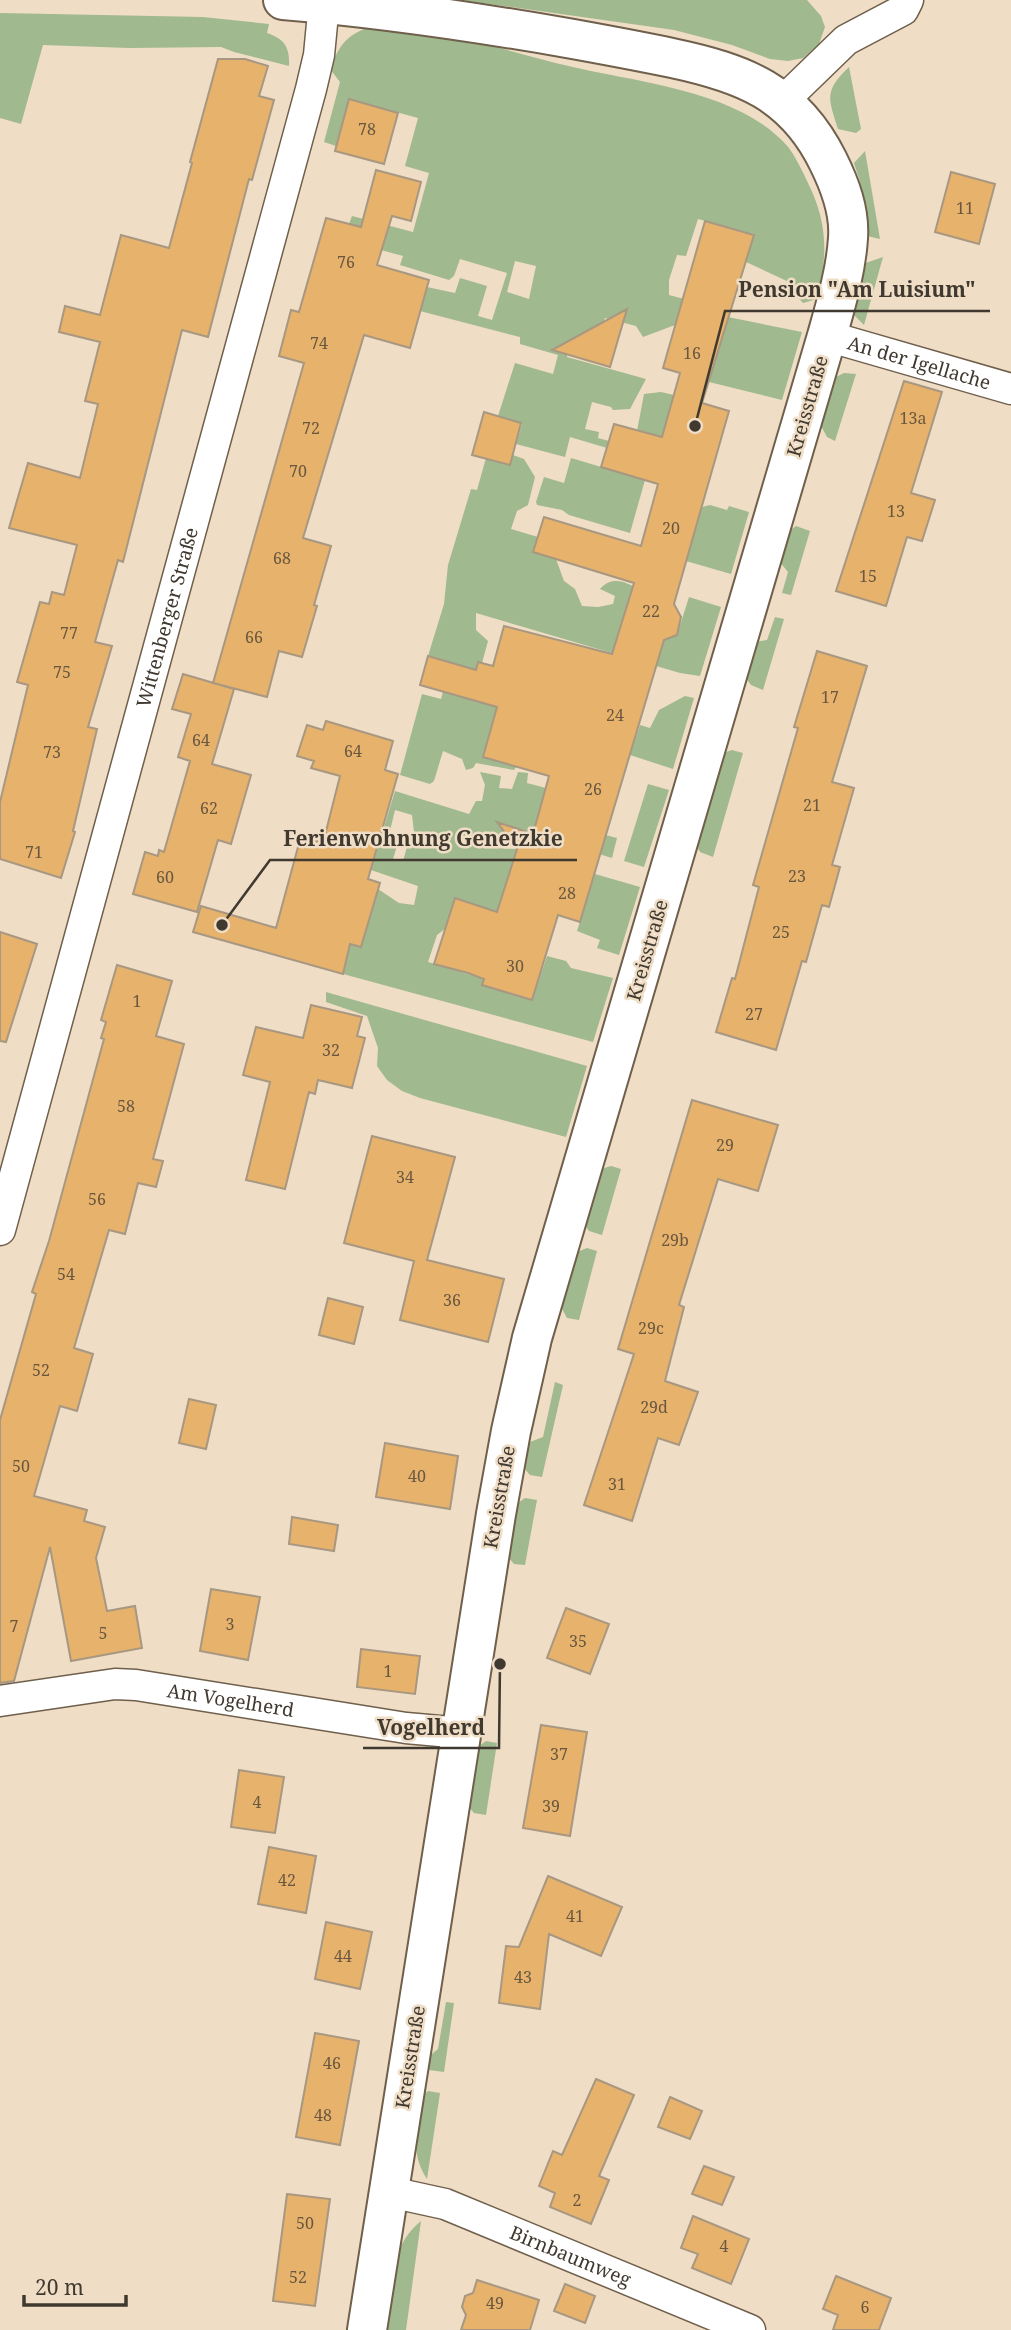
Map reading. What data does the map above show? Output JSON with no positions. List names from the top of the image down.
{
  "streets": {
    "main road": ["Kreisstraße"],
    "street": [
      "An der Igellache",
      "Wittenberger Straße",
      "Am Vogelherd",
      "Birnbaumweg"
    ]
  },
  "crossings": [
    ["An der Igellache", "Kreisstraße"],
    ["Kreisstraße", "Wittenberger Straße"],
    ["Kreisstraße", "Am Vogelherd"],
    ["Kreisstraße", "Birnbaumweg"]
  ],
  "places": ["Pension \"Am Luisium\"", "Ferienwohnung Genetzkie", "Vogelherd"],
  "house_numbers": [
    "78",
    "11",
    "76",
    "74",
    "16",
    "13a",
    "72",
    "70",
    "13",
    "20",
    "68",
    "15",
    "22",
    "77",
    "66",
    "75",
    "17",
    "24",
    "64",
    "64",
    "73",
    "26",
    "21",
    "62",
    "71",
    "23",
    "60",
    "28",
    "25",
    "30",
    "1",
    "27",
    "32",
    "58",
    "29",
    "34",
    "56",
    "29b",
    "54",
    "36",
    "29c",
    "52",
    "29d",
    "50",
    "40",
    "31",
    "3",
    "7",
    "5",
    "35",
    "1",
    "37",
    "4",
    "39",
    "42",
    "41",
    "44",
    "43",
    "46",
    "48",
    "2",
    "50",
    "4",
    "52",
    "49",
    "6"
  ],
  "scale_bar": "20 m"
}
